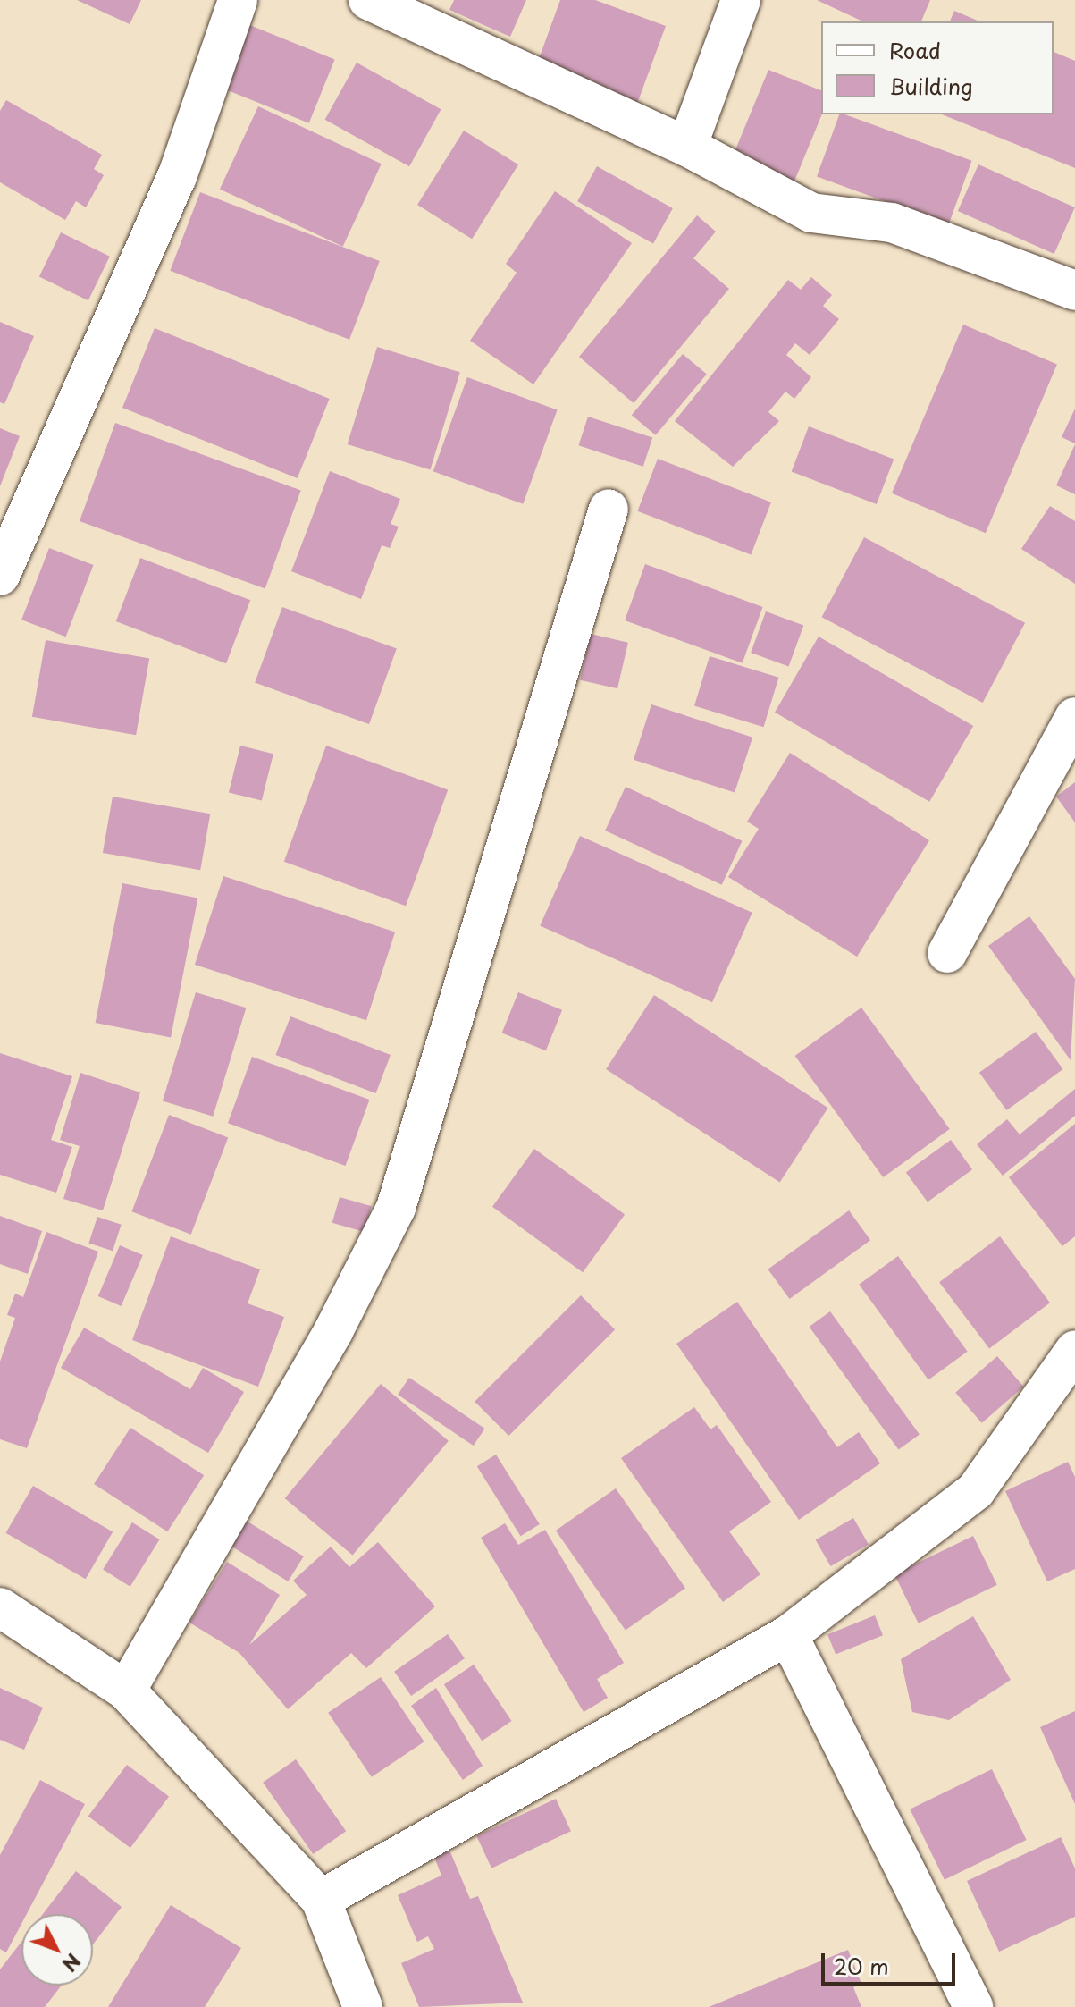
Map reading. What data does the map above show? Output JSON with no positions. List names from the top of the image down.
{
  "legend": ["Road", "Building"],
  "scale_bar": "20 m",
  "north": "bottom right"
}
